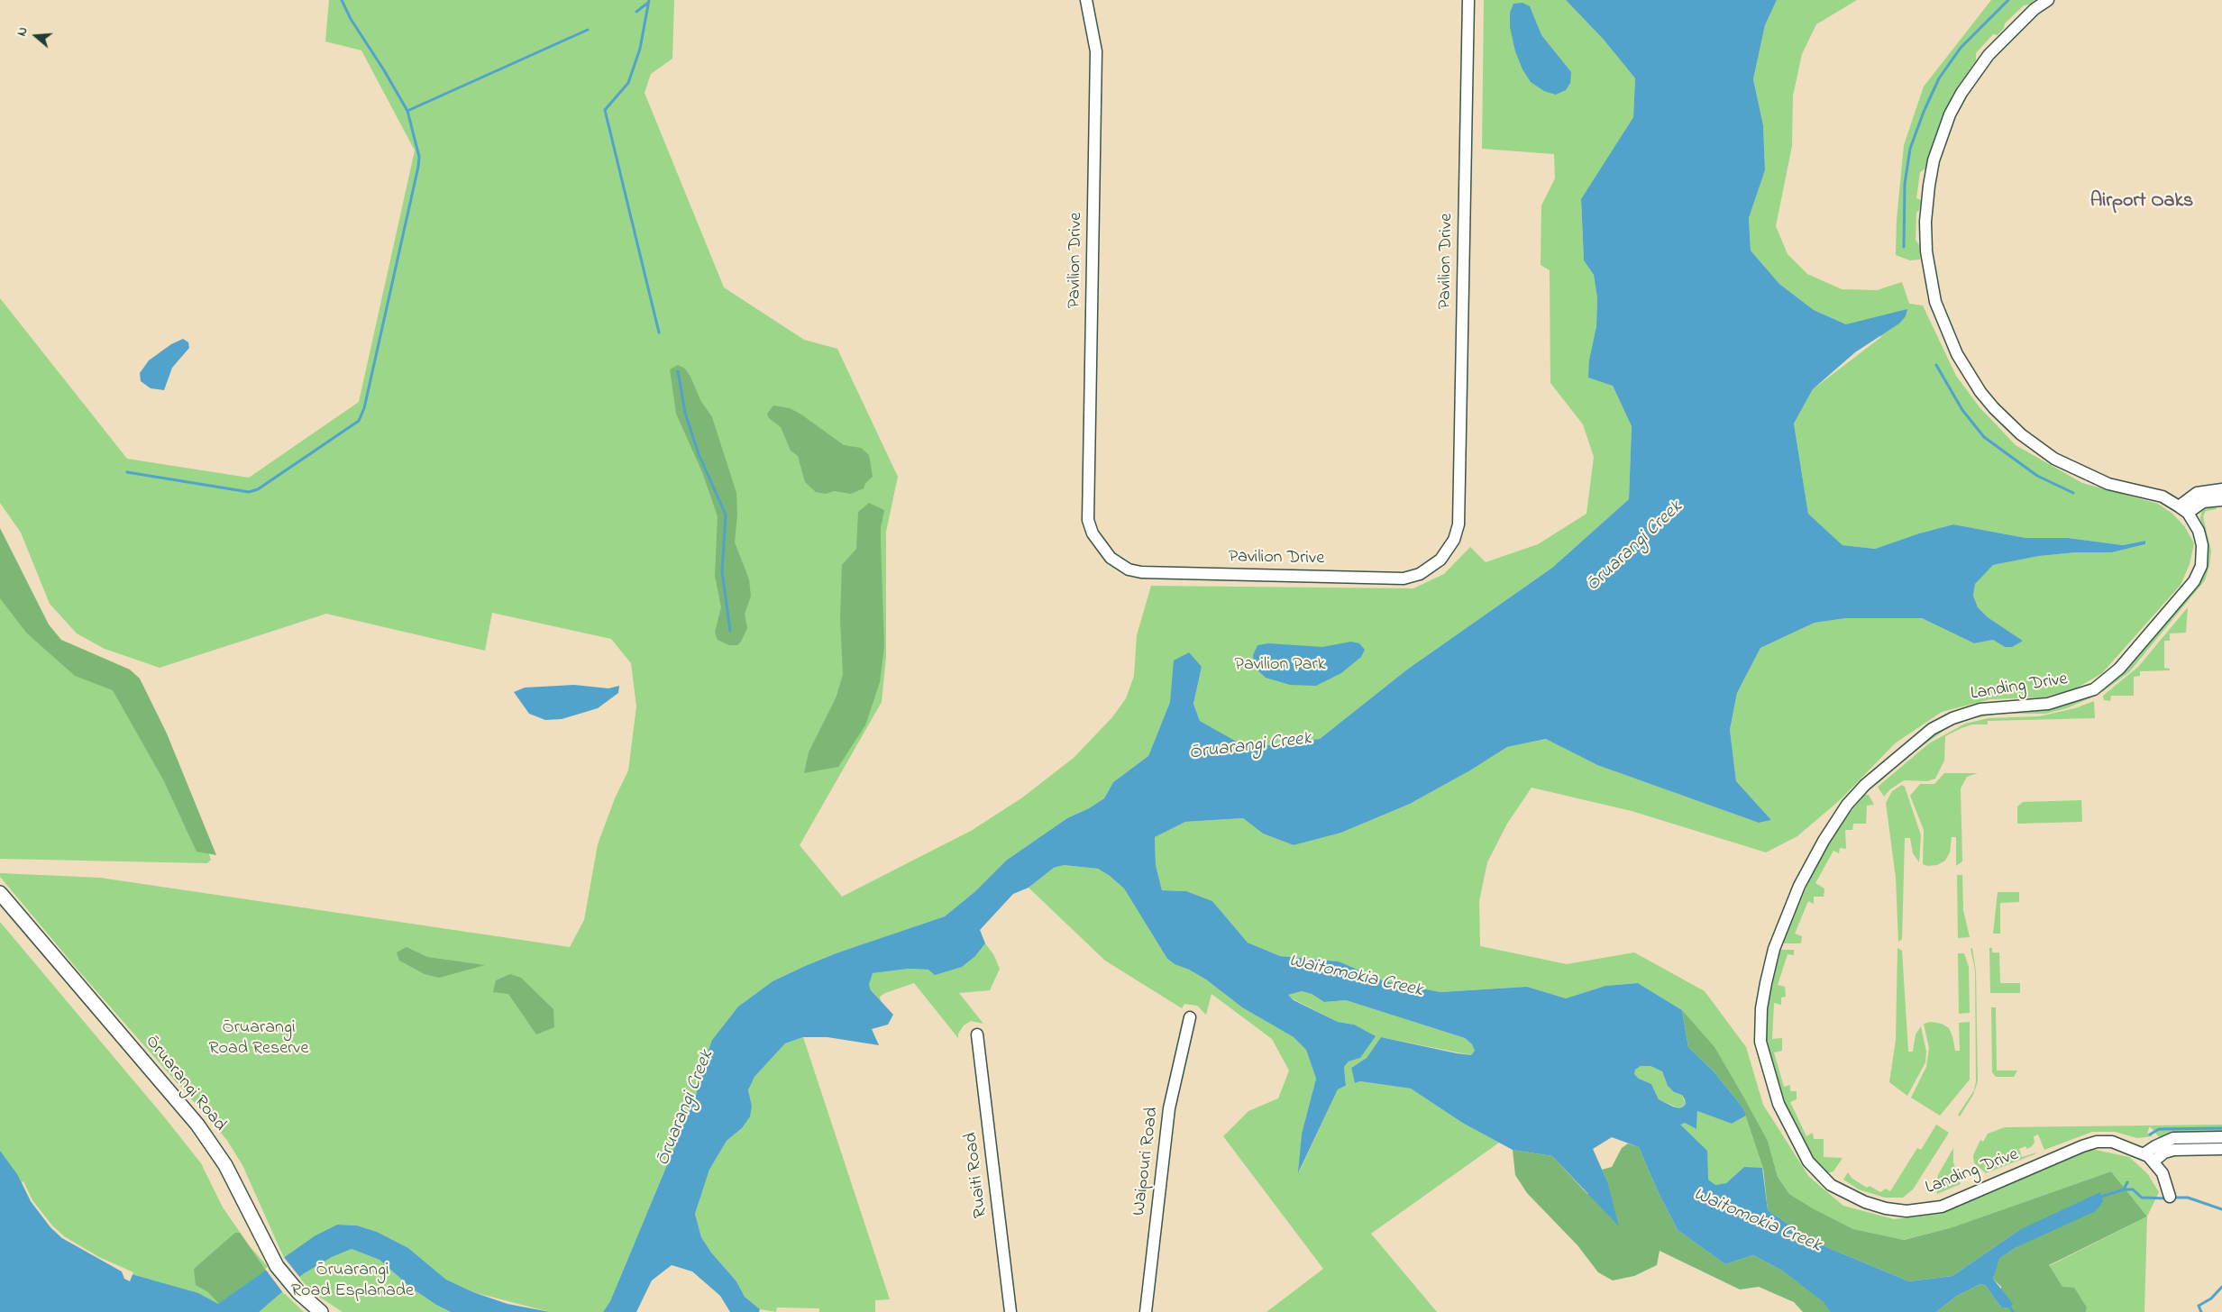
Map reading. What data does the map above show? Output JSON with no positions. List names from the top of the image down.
{
  "streets": {
    "street": [
      "Pavilion Drive",
      "Landing Drive",
      "Ōruarangi Road",
      "Waipouri Road",
      "Ruaiti Road"
    ]
  },
  "districts": ["Airport Oaks"],
  "water": ["Ōruarangi Creek", "Waitomokia Creek"],
  "parks": ["Pavilion Park", "Ōruarangi Road Reserve", "Ōruarangi Road Esplanade"],
  "north": "left"
}
